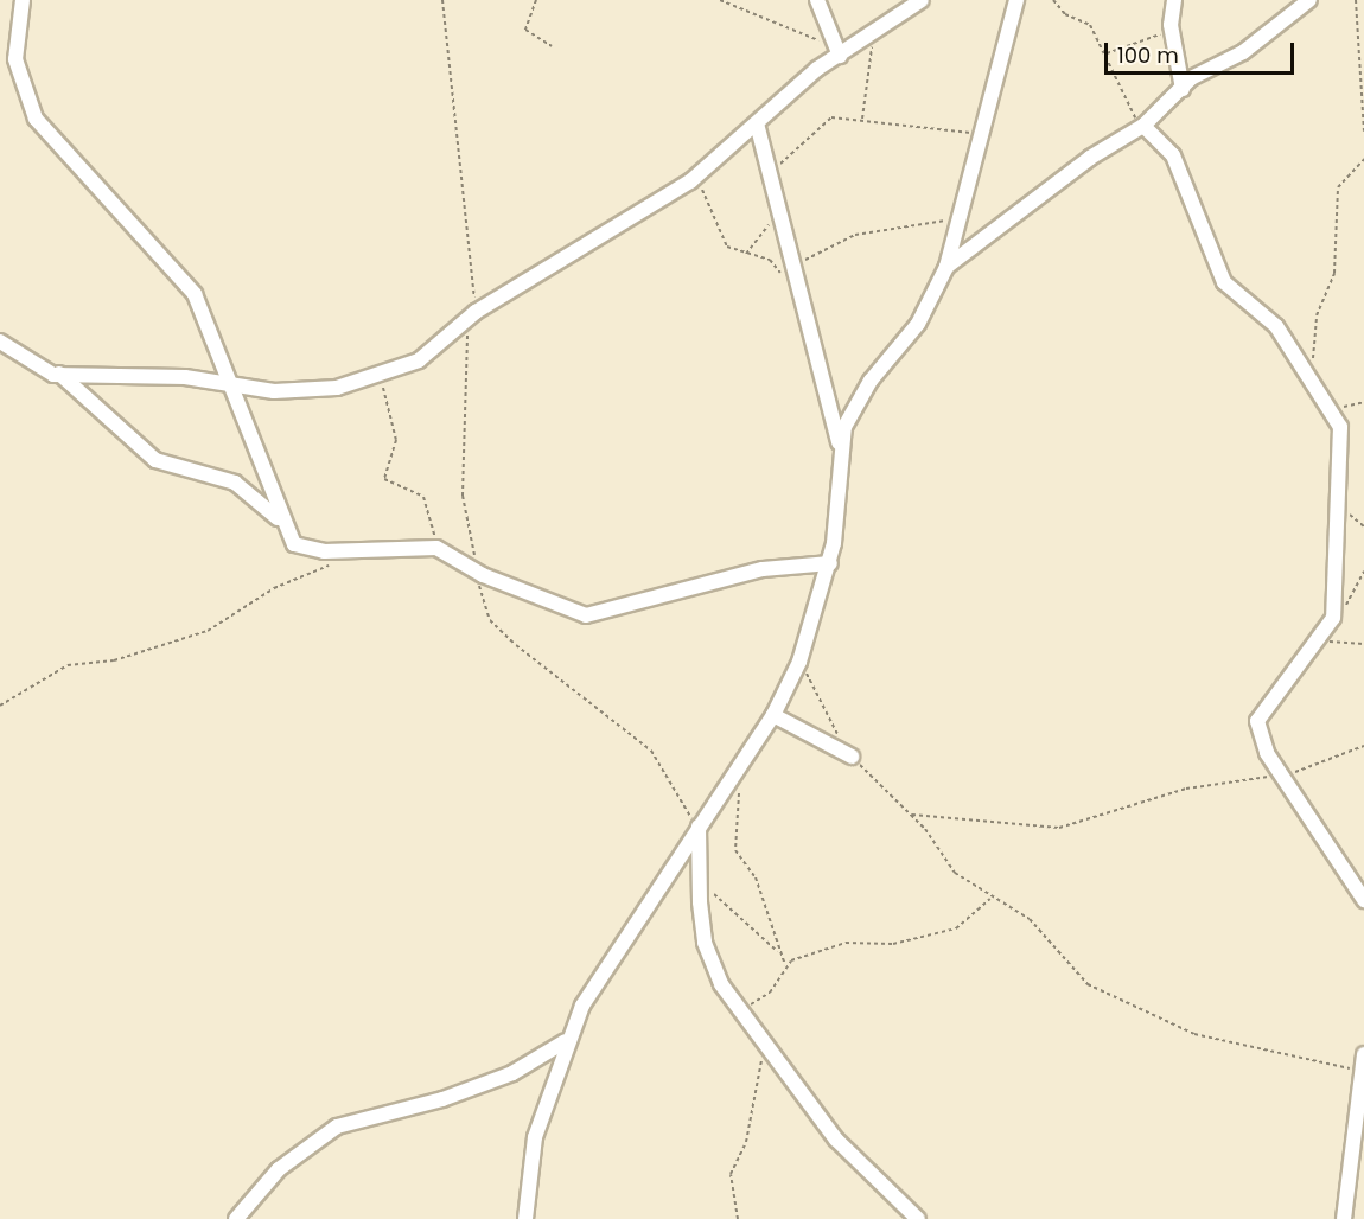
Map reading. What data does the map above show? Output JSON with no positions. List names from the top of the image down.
{
  "scale_bar": "100 m"
}
